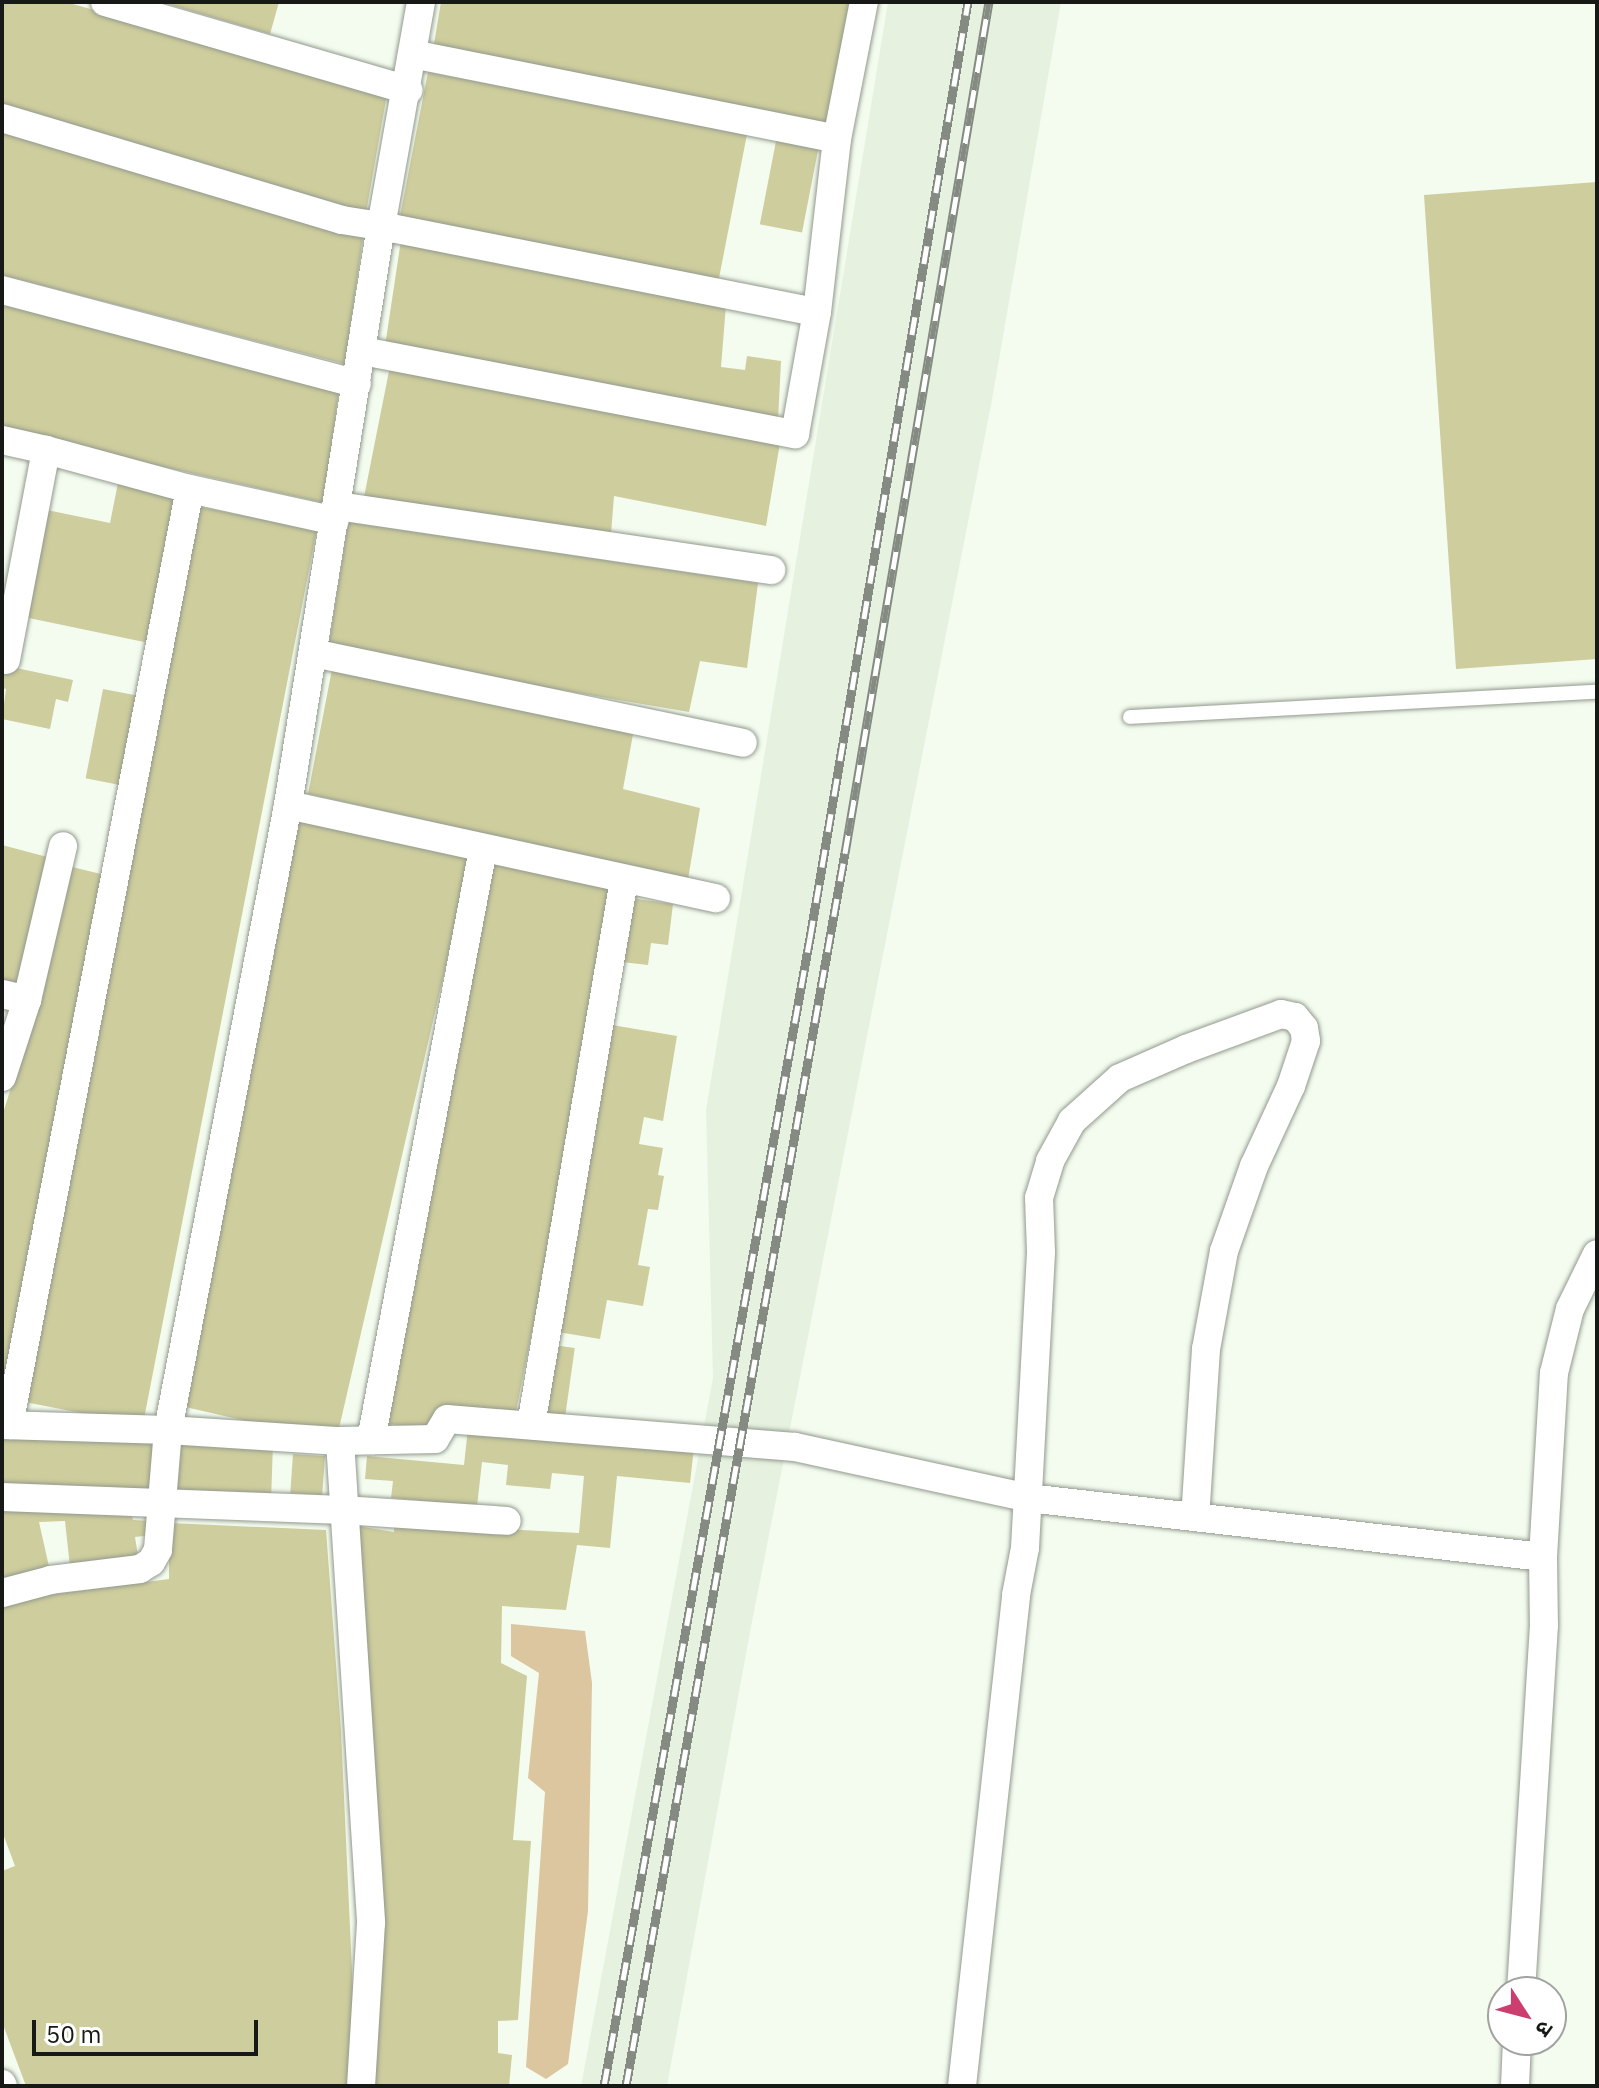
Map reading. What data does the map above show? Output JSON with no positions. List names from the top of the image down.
{
  "scale_bar": "50 m",
  "north": "bottom right"
}
